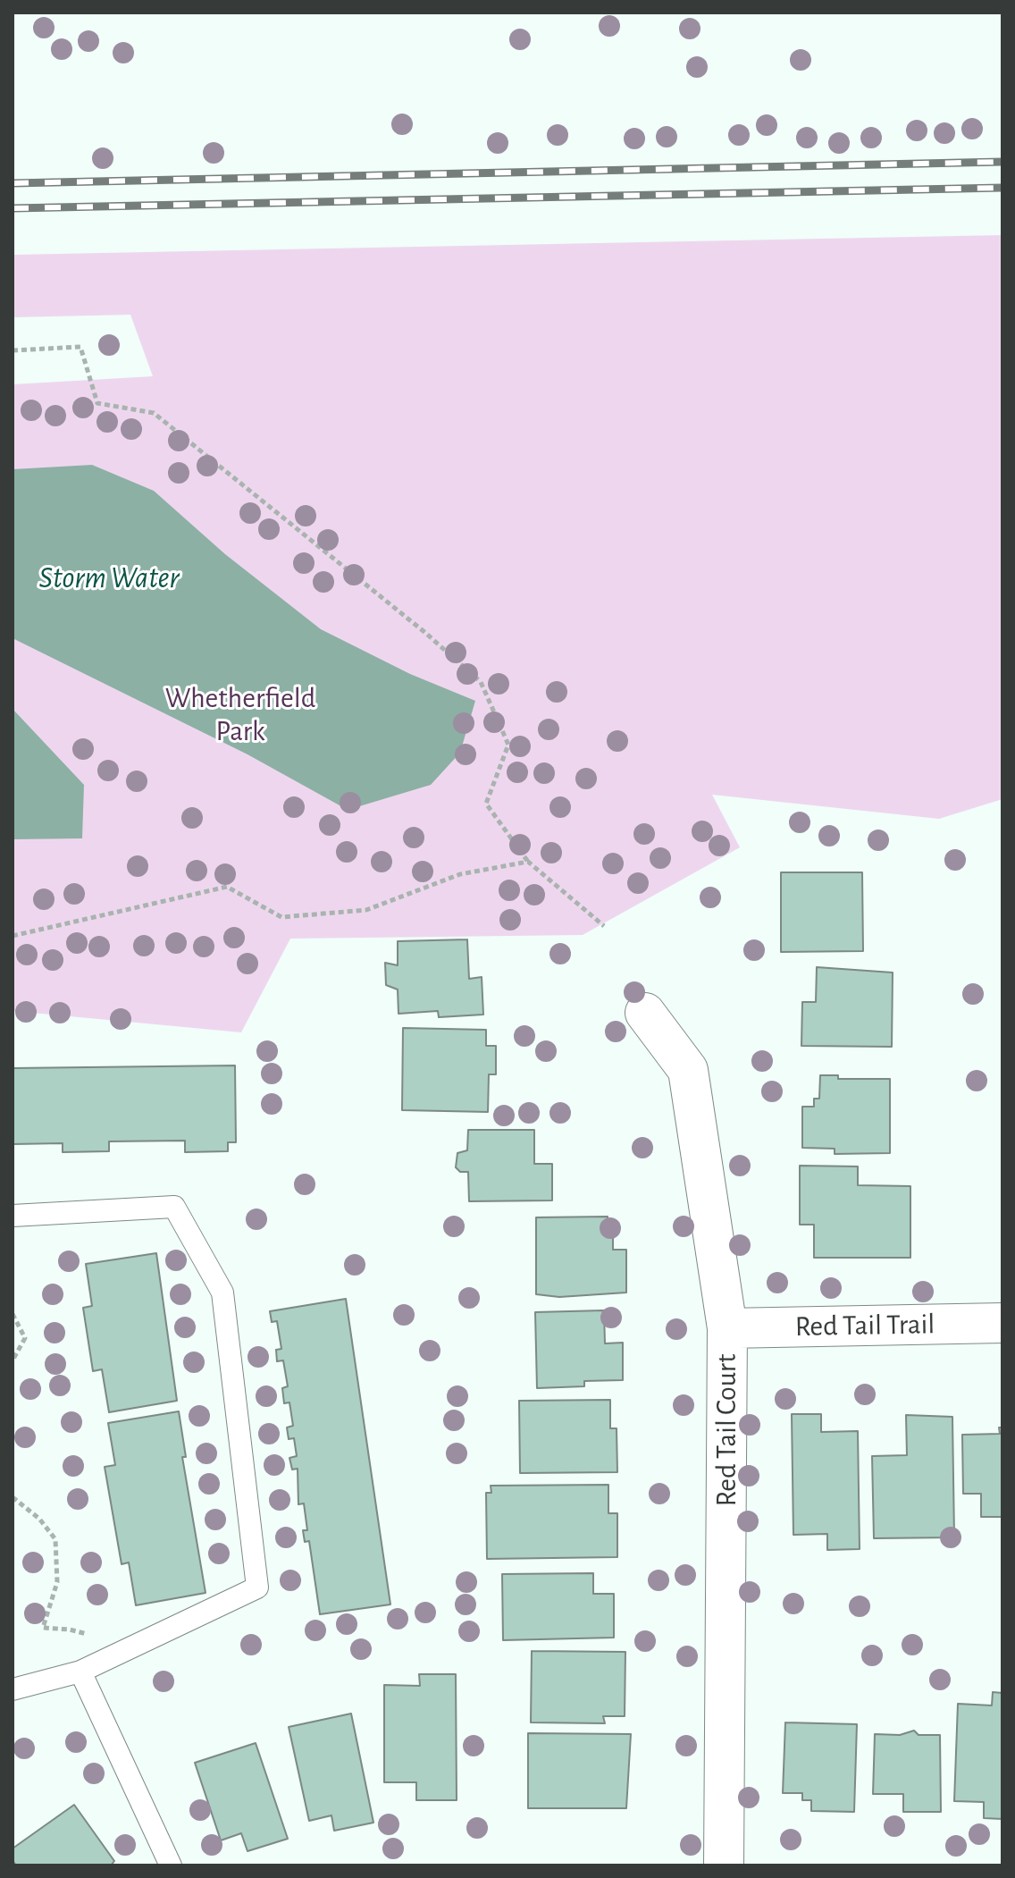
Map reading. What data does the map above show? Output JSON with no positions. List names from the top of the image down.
{
  "streets": {
    "street": ["Red Tail Trail", "Red Tail Court"]
  },
  "crossings": [
    ["Red Tail Trail", "Red Tail Court"]
  ],
  "water": ["Storm Water"],
  "parks": ["Whetherfield Park"]
}
